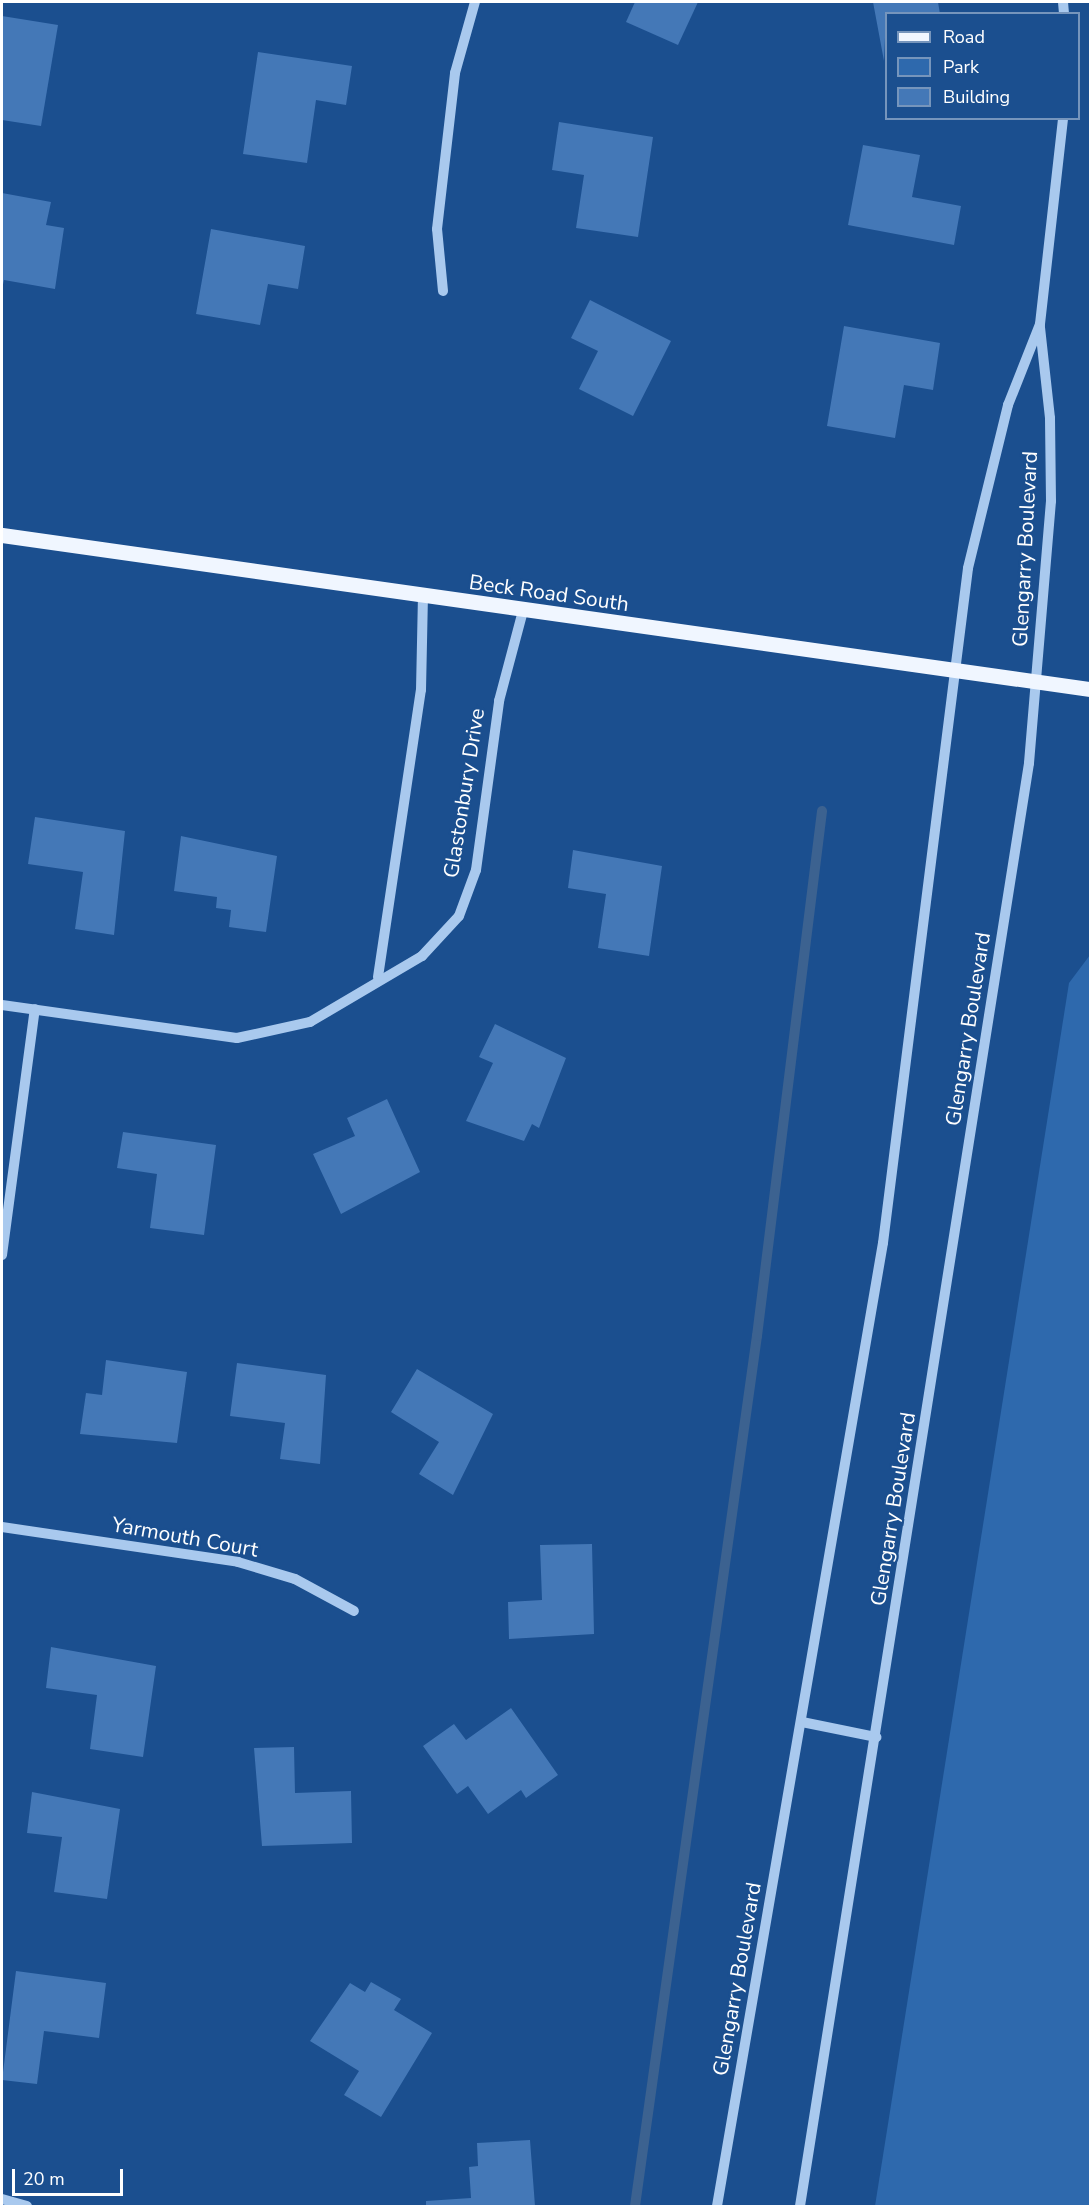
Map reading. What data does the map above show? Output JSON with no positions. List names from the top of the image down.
{
  "streets": {
    "main road": ["Beck Road South"],
    "street": ["Glengarry Boulevard", "Glastonbury Drive", "Yarmouth Court"]
  },
  "crossings": [
    ["Glengarry Boulevard", "Beck Road South"],
    ["Beck Road South", "Glastonbury Drive"]
  ],
  "legend": ["Road", "Park", "Building"],
  "scale_bar": "20 m"
}
